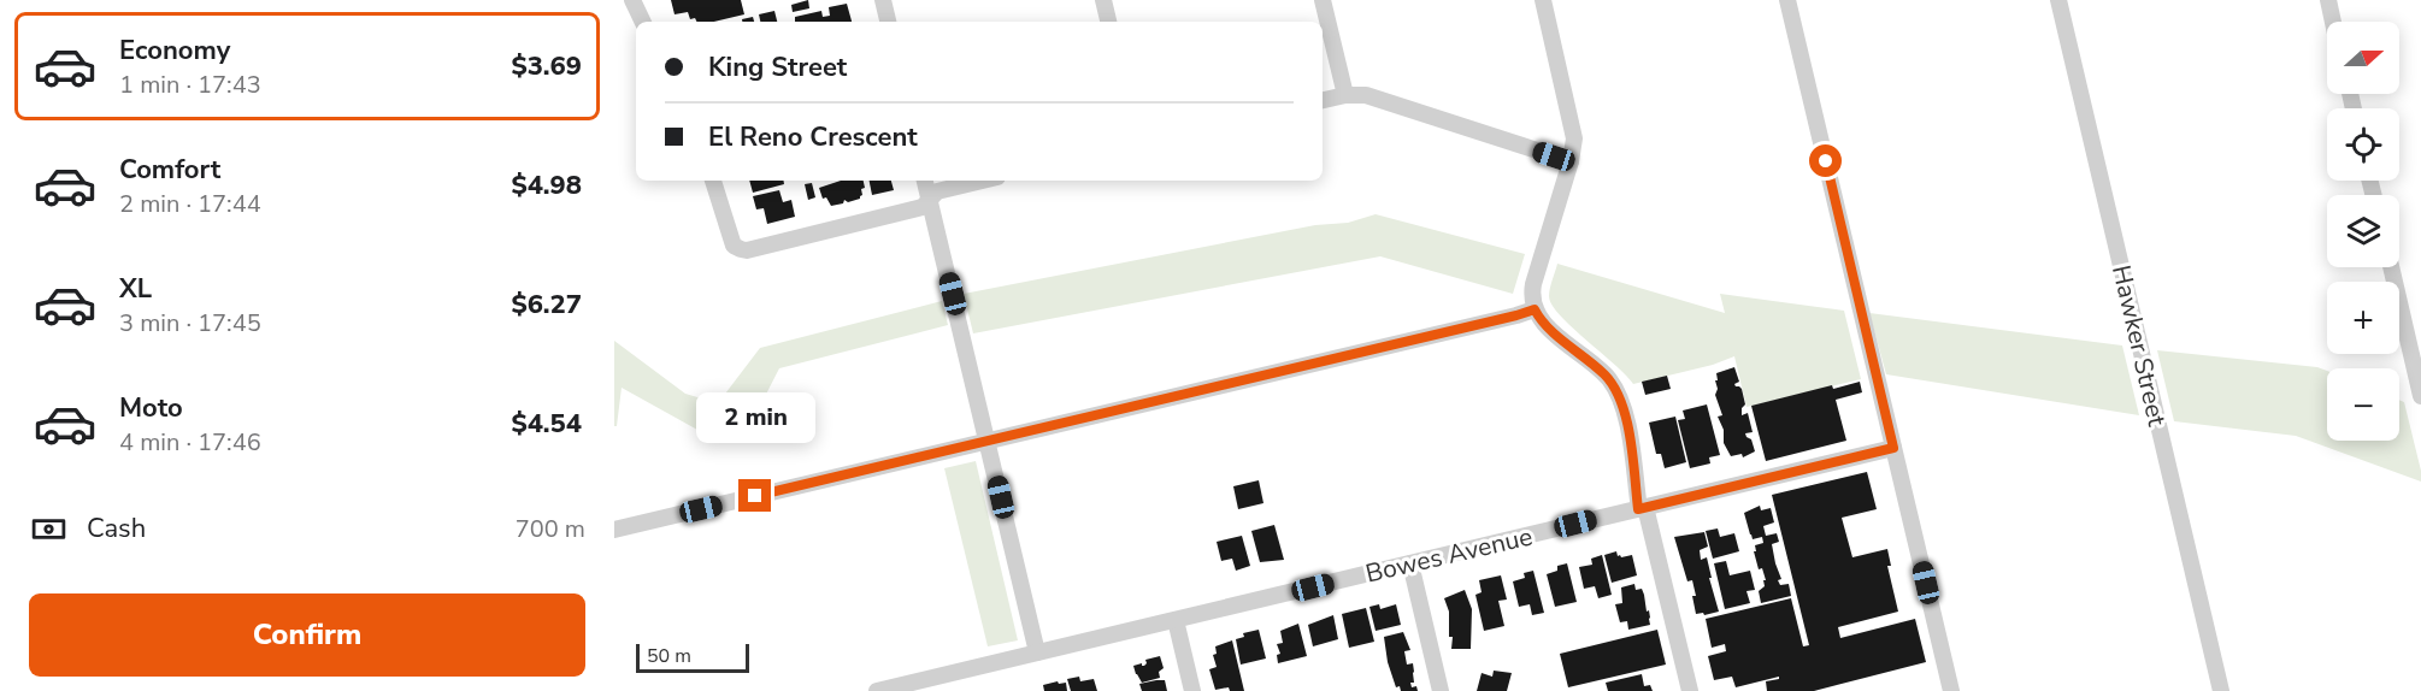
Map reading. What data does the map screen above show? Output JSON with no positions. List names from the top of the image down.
{
  "streets": {
    "street": ["Hawker Street", "Bowes Avenue"]
  },
  "scale_bar": "50 m",
  "north": "right",
  "page": {
    "list": [
      {
        "name": "Economy",
        "note": "1 min · 17:43",
        "value": "$3.69"
      },
      {
        "name": "Comfort",
        "note": "2 min · 17:44",
        "value": "$4.98"
      },
      {
        "name": "XL",
        "note": "3 min · 17:45",
        "value": "$6.27"
      },
      {
        "name": "Moto",
        "note": "4 min · 17:46",
        "value": "$4.54"
      }
    ],
    "map_buttons": ["+", "−"],
    "banner": ["King Street", "El Reno Crescent"],
    "bubble": "2 min",
    "pay": ["Cash", "700 m"],
    "buttons": "Confirm",
    "scale": "50 m"
  }
}
